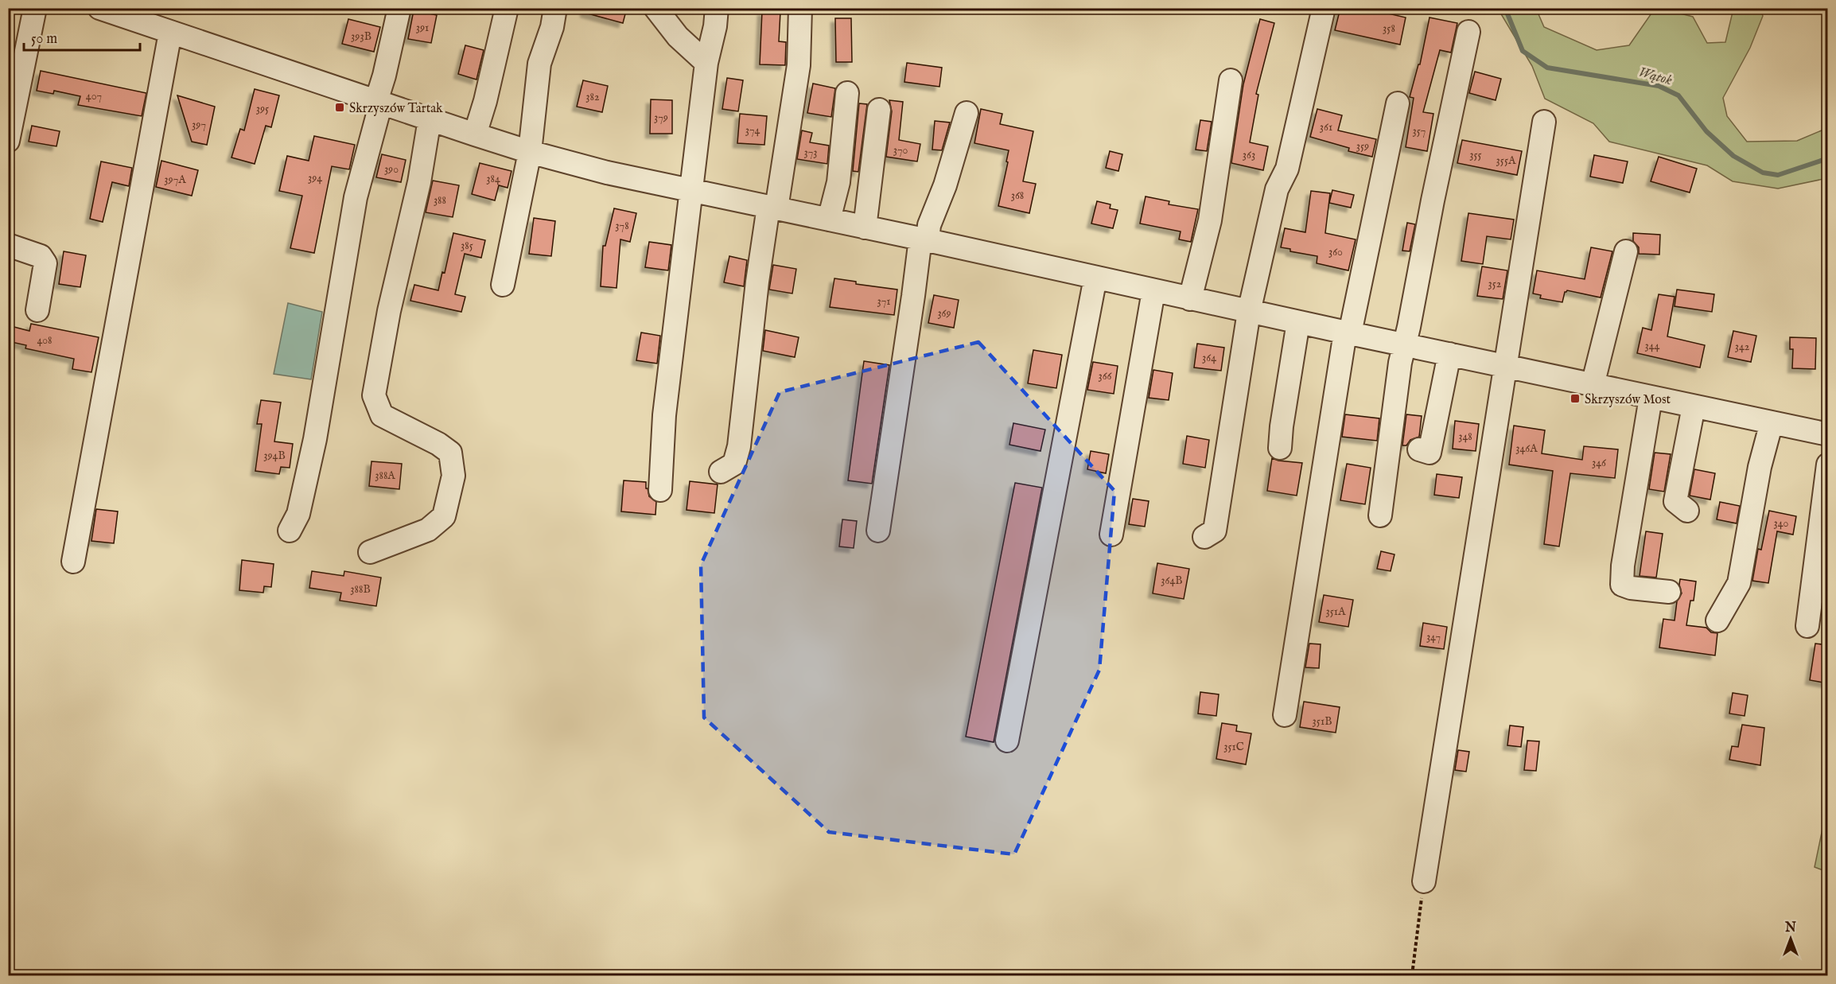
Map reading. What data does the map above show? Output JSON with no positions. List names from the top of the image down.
{
  "water": ["Wątok"],
  "places": {
    "transit": ["Skrzyszów Tartak", "Skrzyszów Most"]
  },
  "house_numbers": [
    "391",
    "358",
    "393B",
    "407",
    "382",
    "395",
    "379",
    "397",
    "361",
    "374",
    "357",
    "359",
    "370",
    "373",
    "363",
    "355",
    "355A",
    "390",
    "394",
    "384",
    "397A",
    "368",
    "388",
    "378",
    "385",
    "360",
    "352",
    "371",
    "369",
    "408",
    "344",
    "342",
    "364",
    "366",
    "348",
    "346A",
    "394B",
    "346",
    "388A",
    "340",
    "364B",
    "388B",
    "351A",
    "347",
    "351B",
    "351C"
  ],
  "scale_bar": "50 m",
  "north": "top"
}
